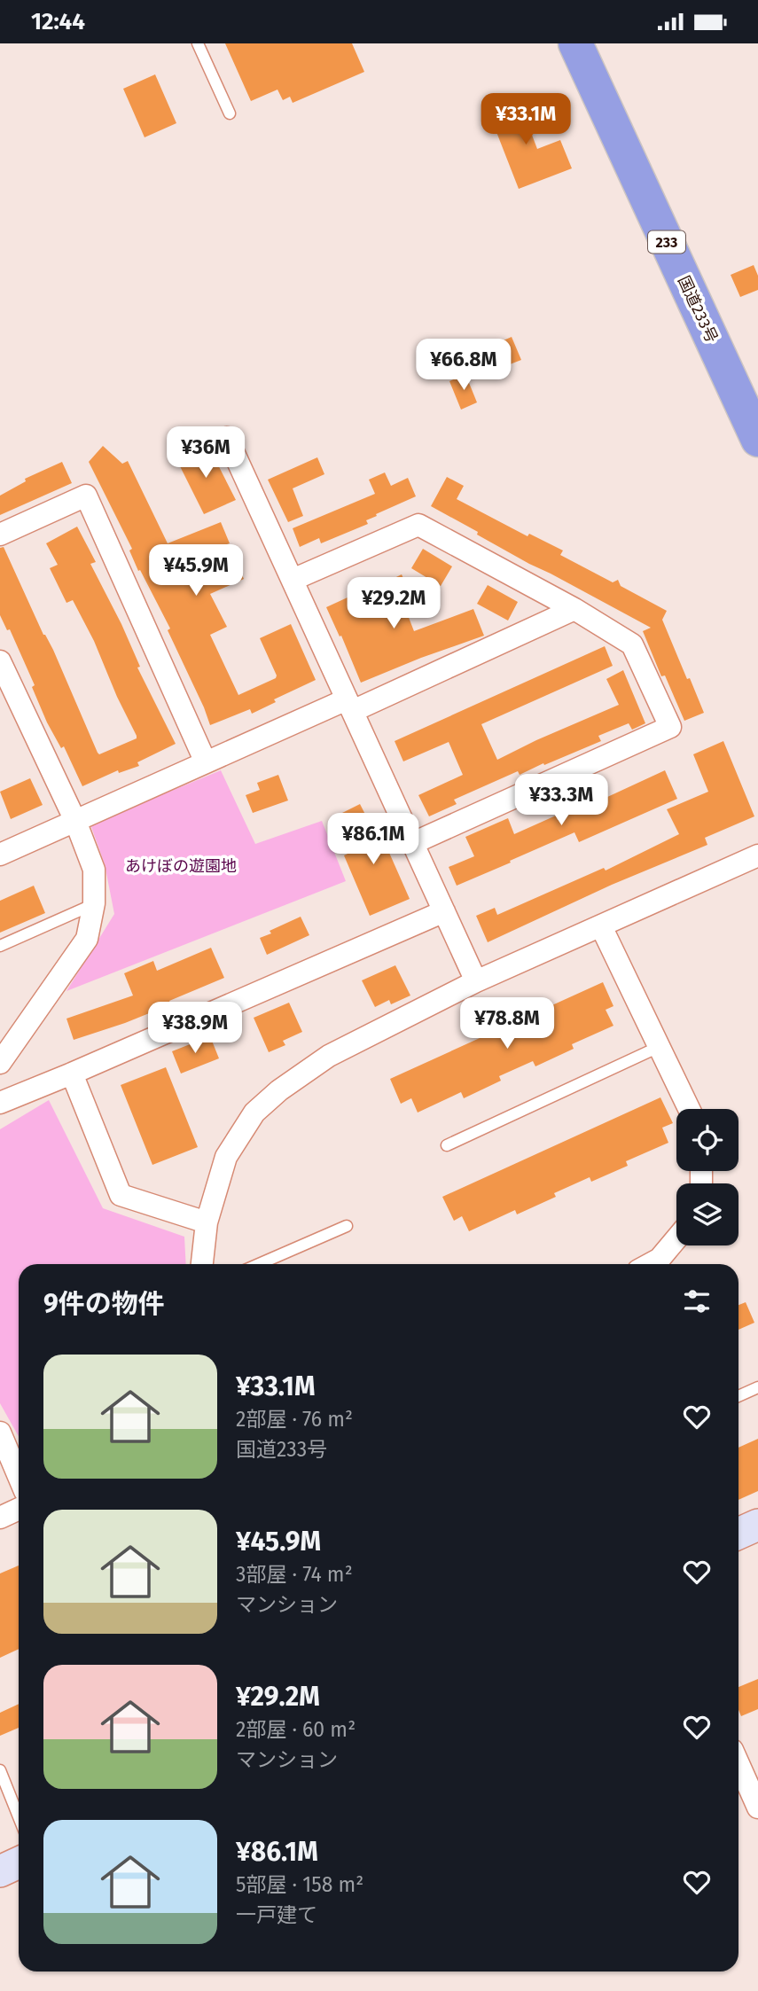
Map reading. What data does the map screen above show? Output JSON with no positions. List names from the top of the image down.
{
  "streets": {
    "highway": ["233", "国道233号"]
  },
  "parks": ["あけぼの遊園地"],
  "page": {
    "status": "12:44",
    "price": [
      "¥33.1M",
      "¥66.8M",
      "¥36M",
      "¥45.9M",
      "¥29.2M",
      "¥33.3M",
      "¥86.1M",
      "¥78.8M",
      "¥38.9M"
    ],
    "heading": "9件の物件",
    "list": [
      {
        "name": "¥33.1M",
        "note": "2部屋 · 76 m² · 国道233号"
      },
      {
        "name": "¥45.9M",
        "note": "3部屋 · 74 m² · マンション"
      },
      {
        "name": "¥29.2M",
        "note": "2部屋 · 60 m² · マンション"
      },
      {
        "name": "¥86.1M",
        "note": "5部屋 · 158 m² · 一戸建て"
      }
    ]
  }
}
